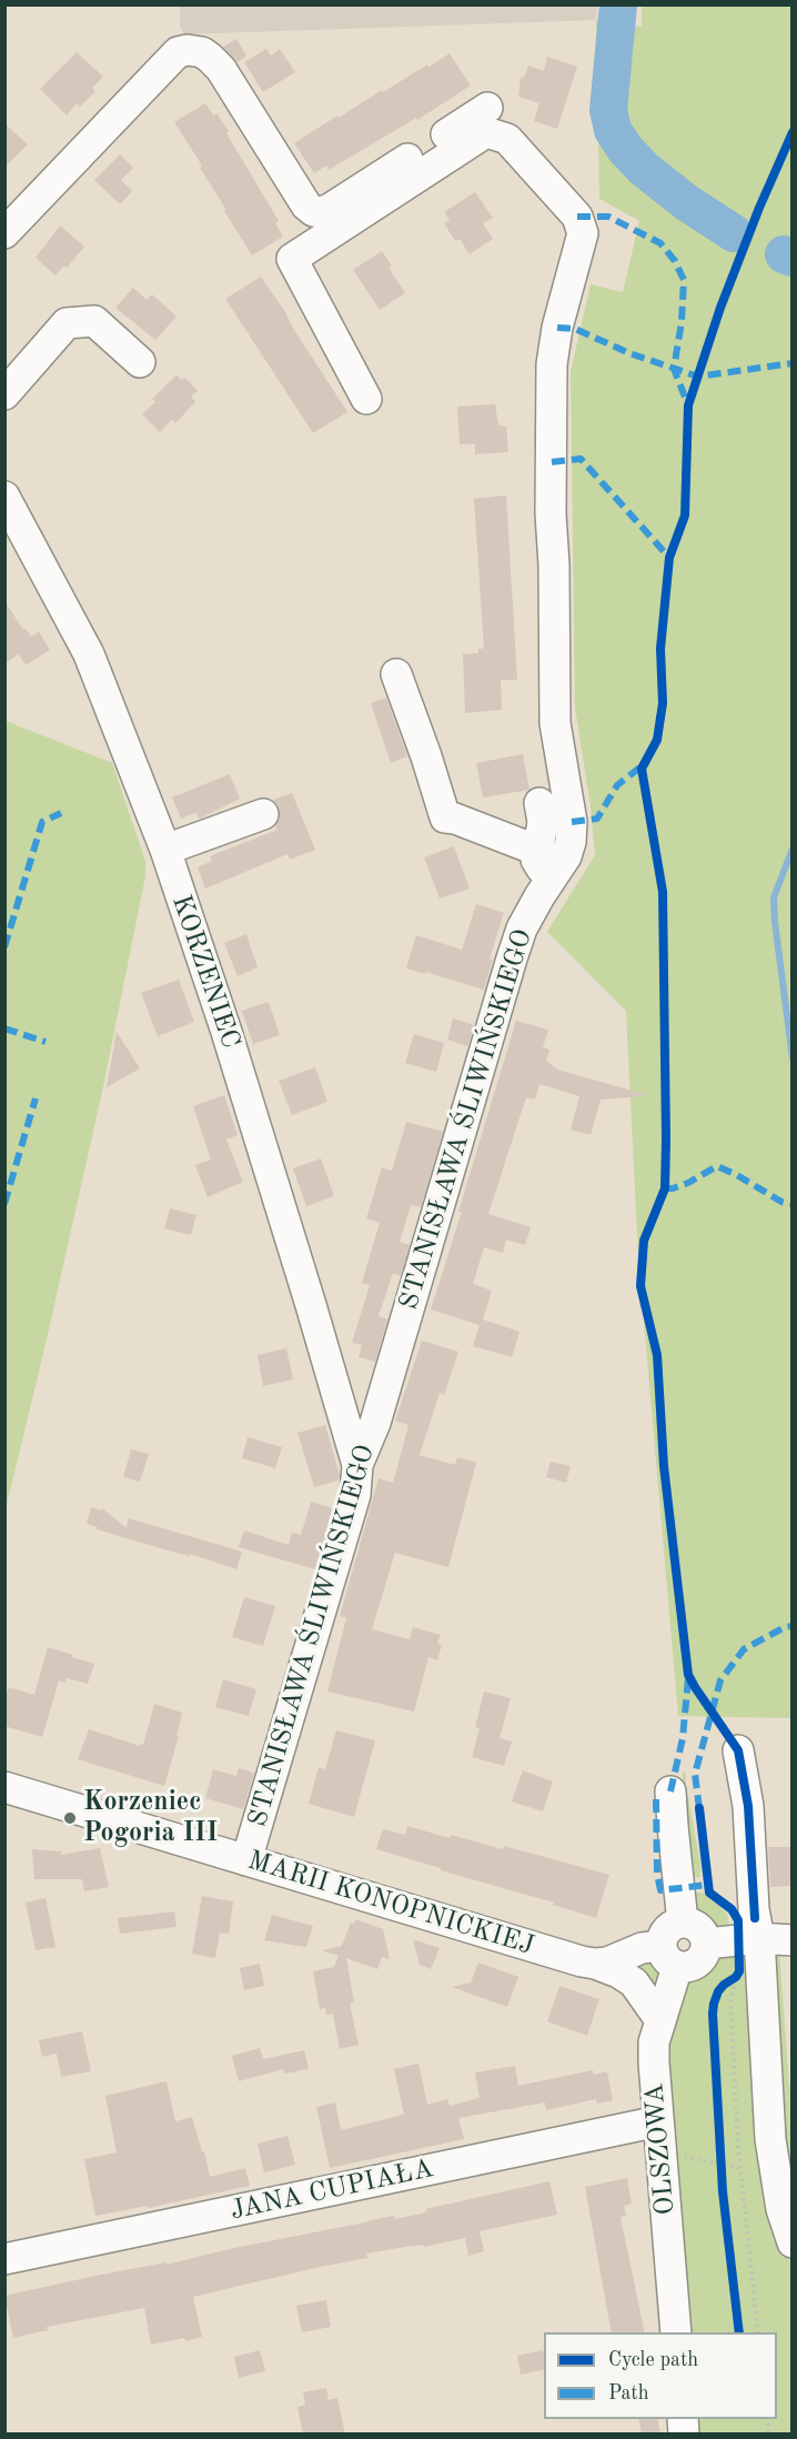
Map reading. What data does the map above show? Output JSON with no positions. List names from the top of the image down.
{
  "streets": {
    "street": [
      "KORZENIEC",
      "STANISŁAWA ŚLIWIŃSKIEGO",
      "MARII KONOPNICKIEJ",
      "OLSZOWA",
      "JANA CUPIAŁA"
    ]
  },
  "crossings": [
    ["KORZENIEC", "STANISŁAWA ŚLIWIŃSKIEGO"],
    ["STANISŁAWA ŚLIWIŃSKIEGO", "MARII KONOPNICKIEJ"],
    ["MARII KONOPNICKIEJ", "OLSZOWA"],
    ["OLSZOWA", "JANA CUPIAŁA"]
  ],
  "places": ["Korzeniec Pogoria III"],
  "legend": ["Cycle path", "Path"]
}
